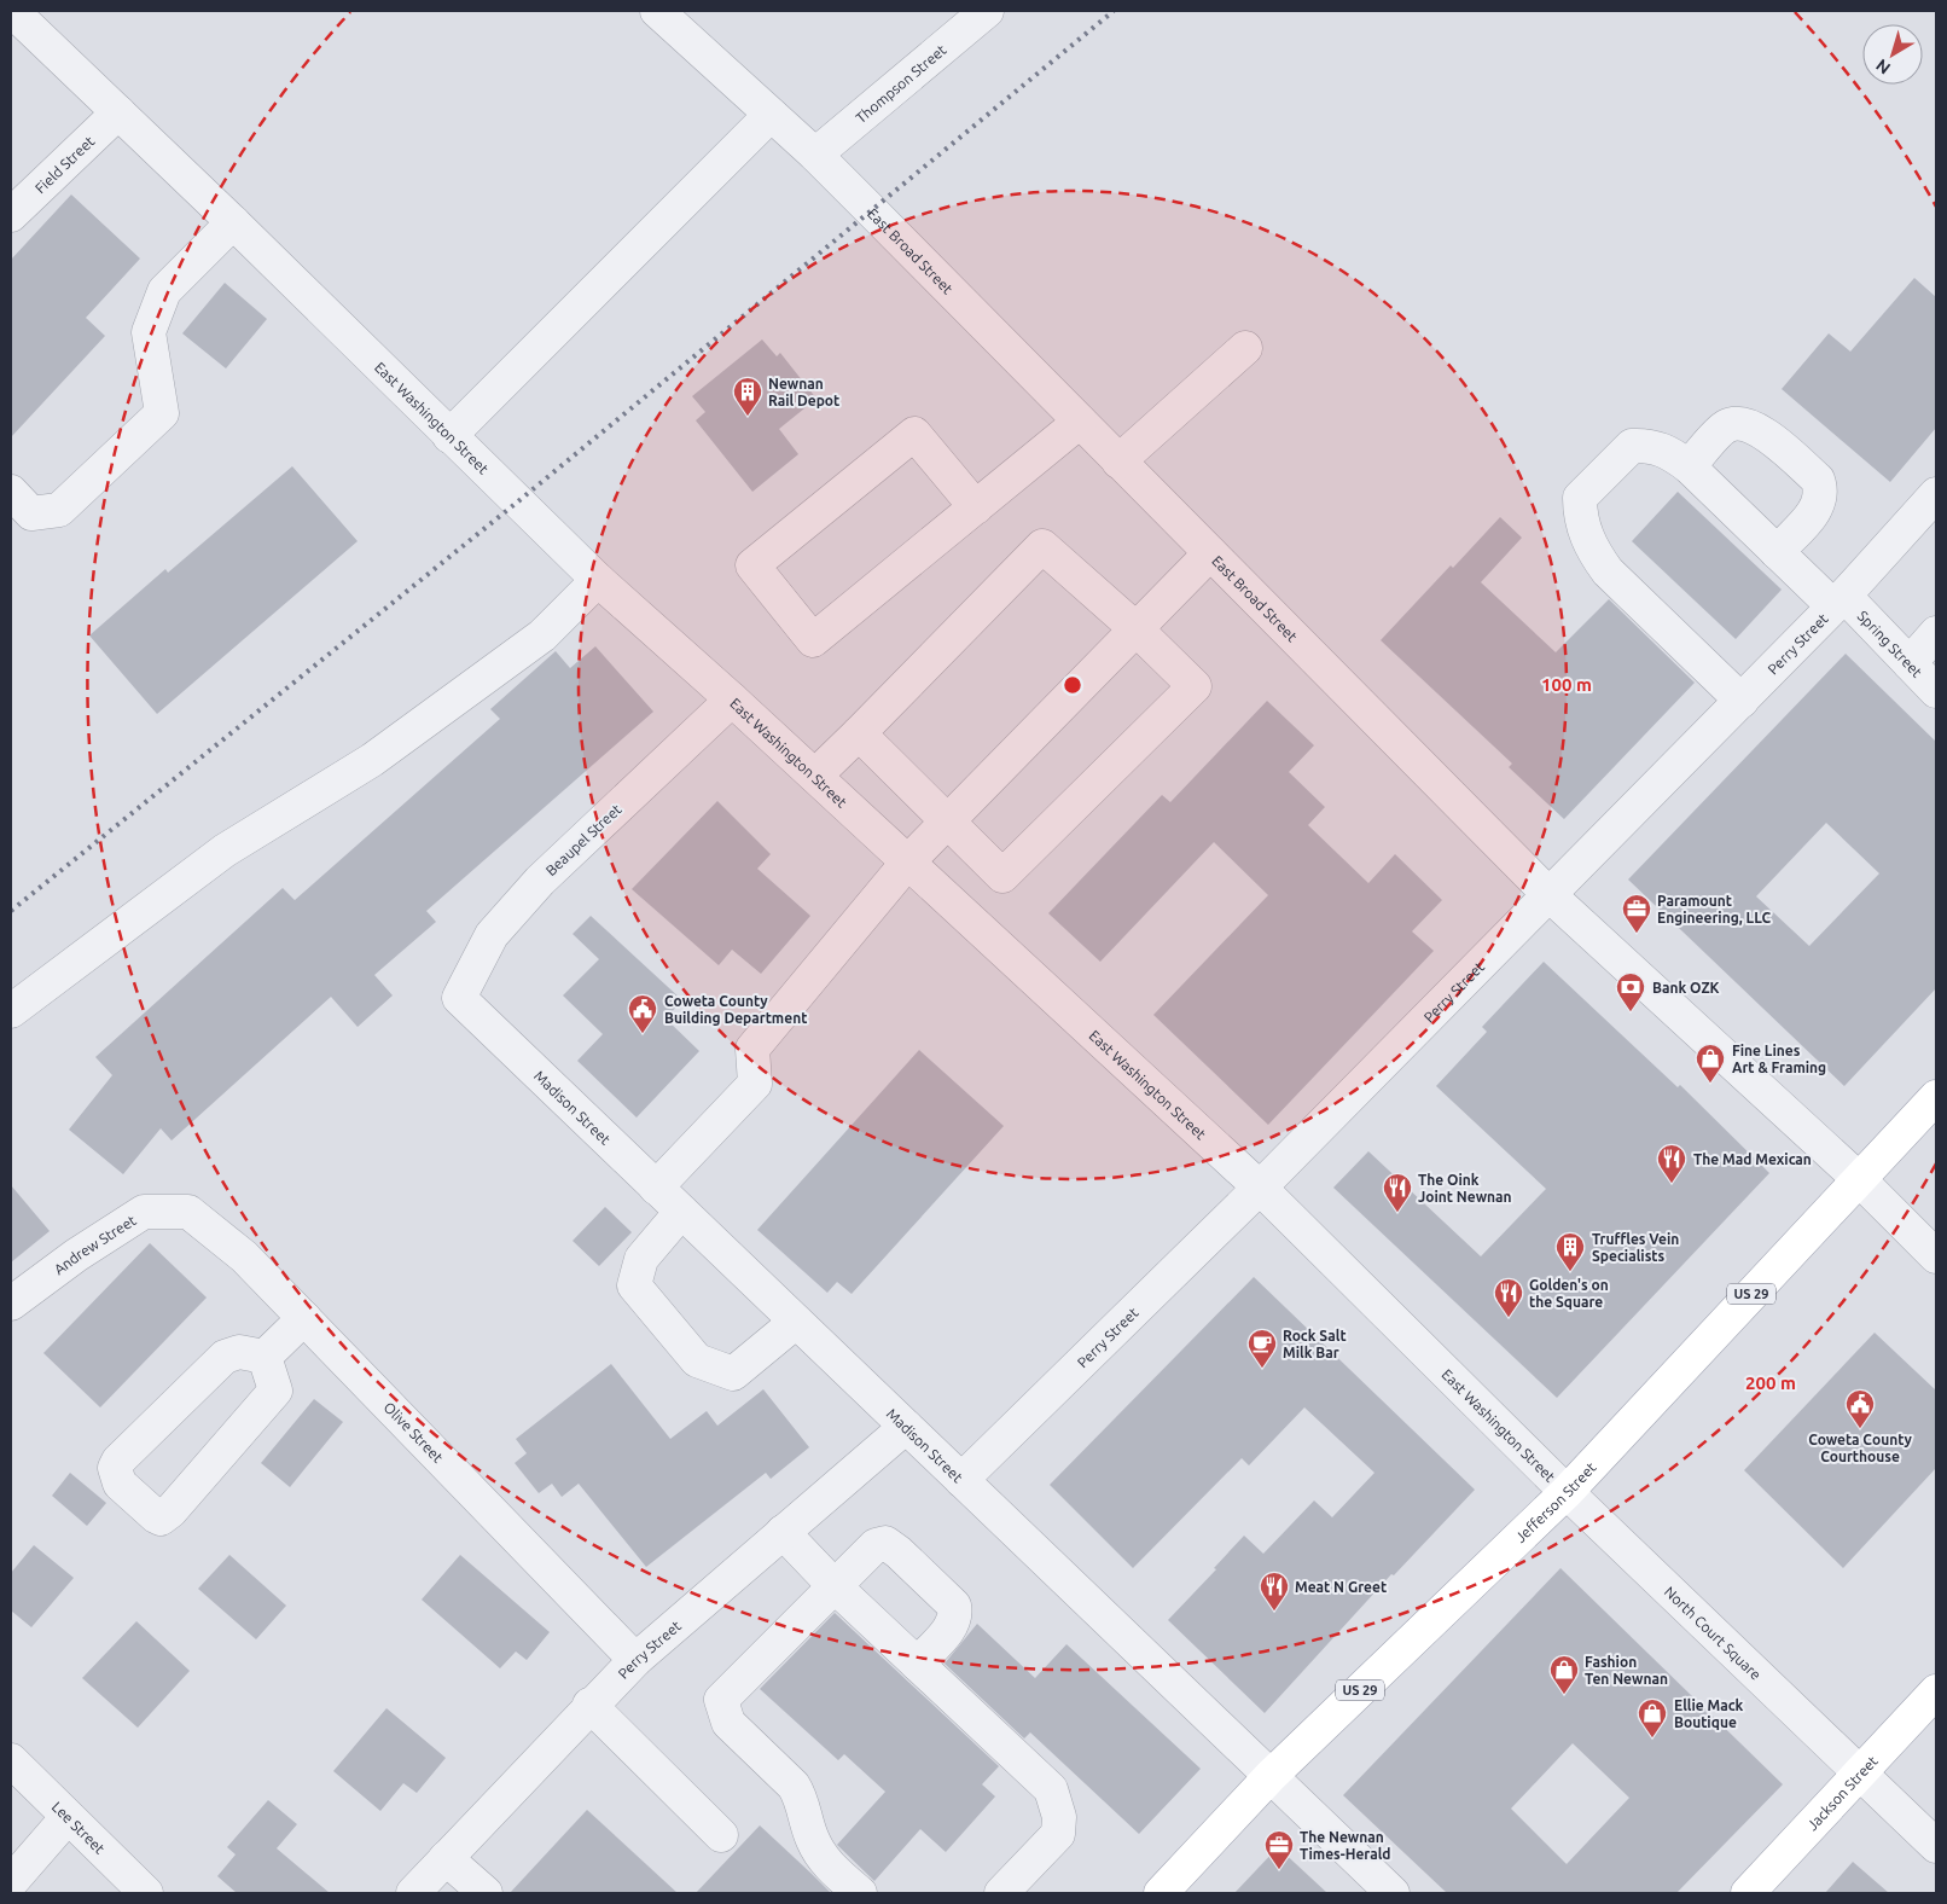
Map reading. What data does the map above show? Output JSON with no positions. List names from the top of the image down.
{
  "streets": {
    "main road": ["US 29", "Jefferson Street", "Jackson Street"],
    "street": [
      "Thompson Street",
      "Field Street",
      "East Broad Street",
      "East Washington Street",
      "Perry Street",
      "Spring Street",
      "Beaupel Street",
      "Madison Street",
      "Andrew Street",
      "Olive Street",
      "North Court Square",
      "Lee Street"
    ]
  },
  "crossings": [
    ["Thompson Street", "East Broad Street"],
    ["Field Street", "East Washington Street"],
    ["East Broad Street", "Perry Street"],
    ["East Broad Street", "Jefferson Street"],
    ["East Washington Street", "Perry Street"],
    ["East Washington Street", "Beaupel Street"],
    ["East Washington Street", "Jefferson Street"],
    ["East Washington Street", "North Court Square"],
    ["Perry Street", "Spring Street"],
    ["Perry Street", "Madison Street"],
    ["Perry Street", "Olive Street"],
    ["Beaupel Street", "Madison Street"],
    ["Madison Street", "Jefferson Street"],
    ["Andrew Street", "Olive Street"],
    ["Jefferson Street", "North Court Square"],
    ["North Court Square", "Jackson Street"]
  ],
  "places": {
    "building": ["Newnan Rail Depot", "Truffles Vein Specialists"],
    "office": ["Paramount Engineering, LLC", "The Newnan Times-Herald"],
    "bank": ["Bank OZK"],
    "public building": ["Coweta County Building Department", "Coweta County Courthouse"],
    "shop": ["Fine Lines Art & Framing", "Fashion Ten Newnan", "Ellie Mack Boutique"],
    "restaurant": [
      "The Mad Mexican",
      "The Oink Joint Newnan",
      "Golden's on the Square",
      "Meat N Greet"
    ],
    "cafe": ["Rock Salt Milk Bar"]
  },
  "north": "bottom left",
  "rings": ["100 m", "200 m"]
}
